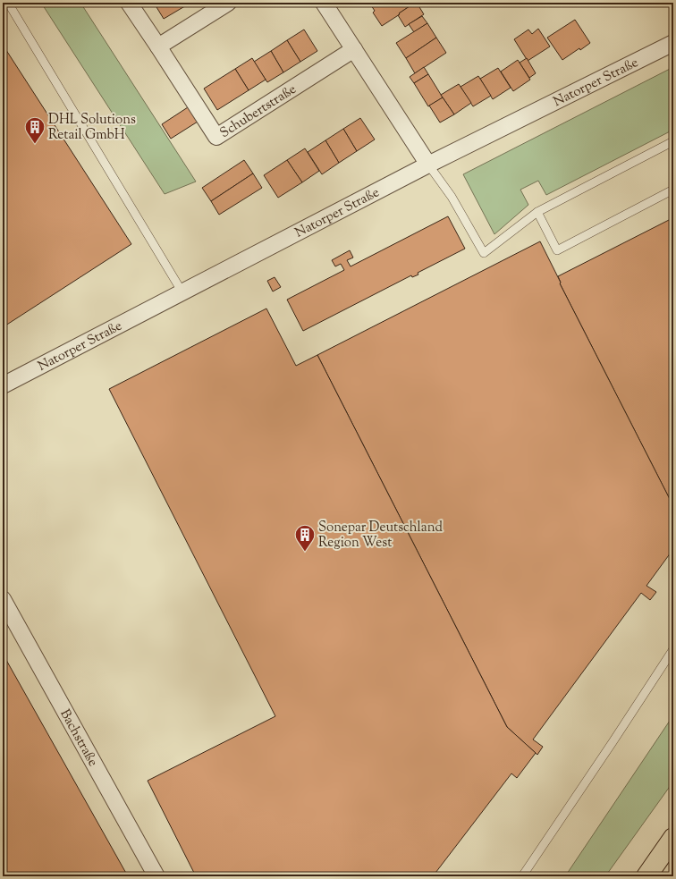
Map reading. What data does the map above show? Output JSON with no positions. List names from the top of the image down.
{
  "streets": {
    "street": ["Natorper Straße", "Schubertstraße", "Bachstraße"]
  },
  "places": {
    "building": ["DHL Solutions Retail GmbH", "Sonepar Deutschland Region West"]
  }
}
